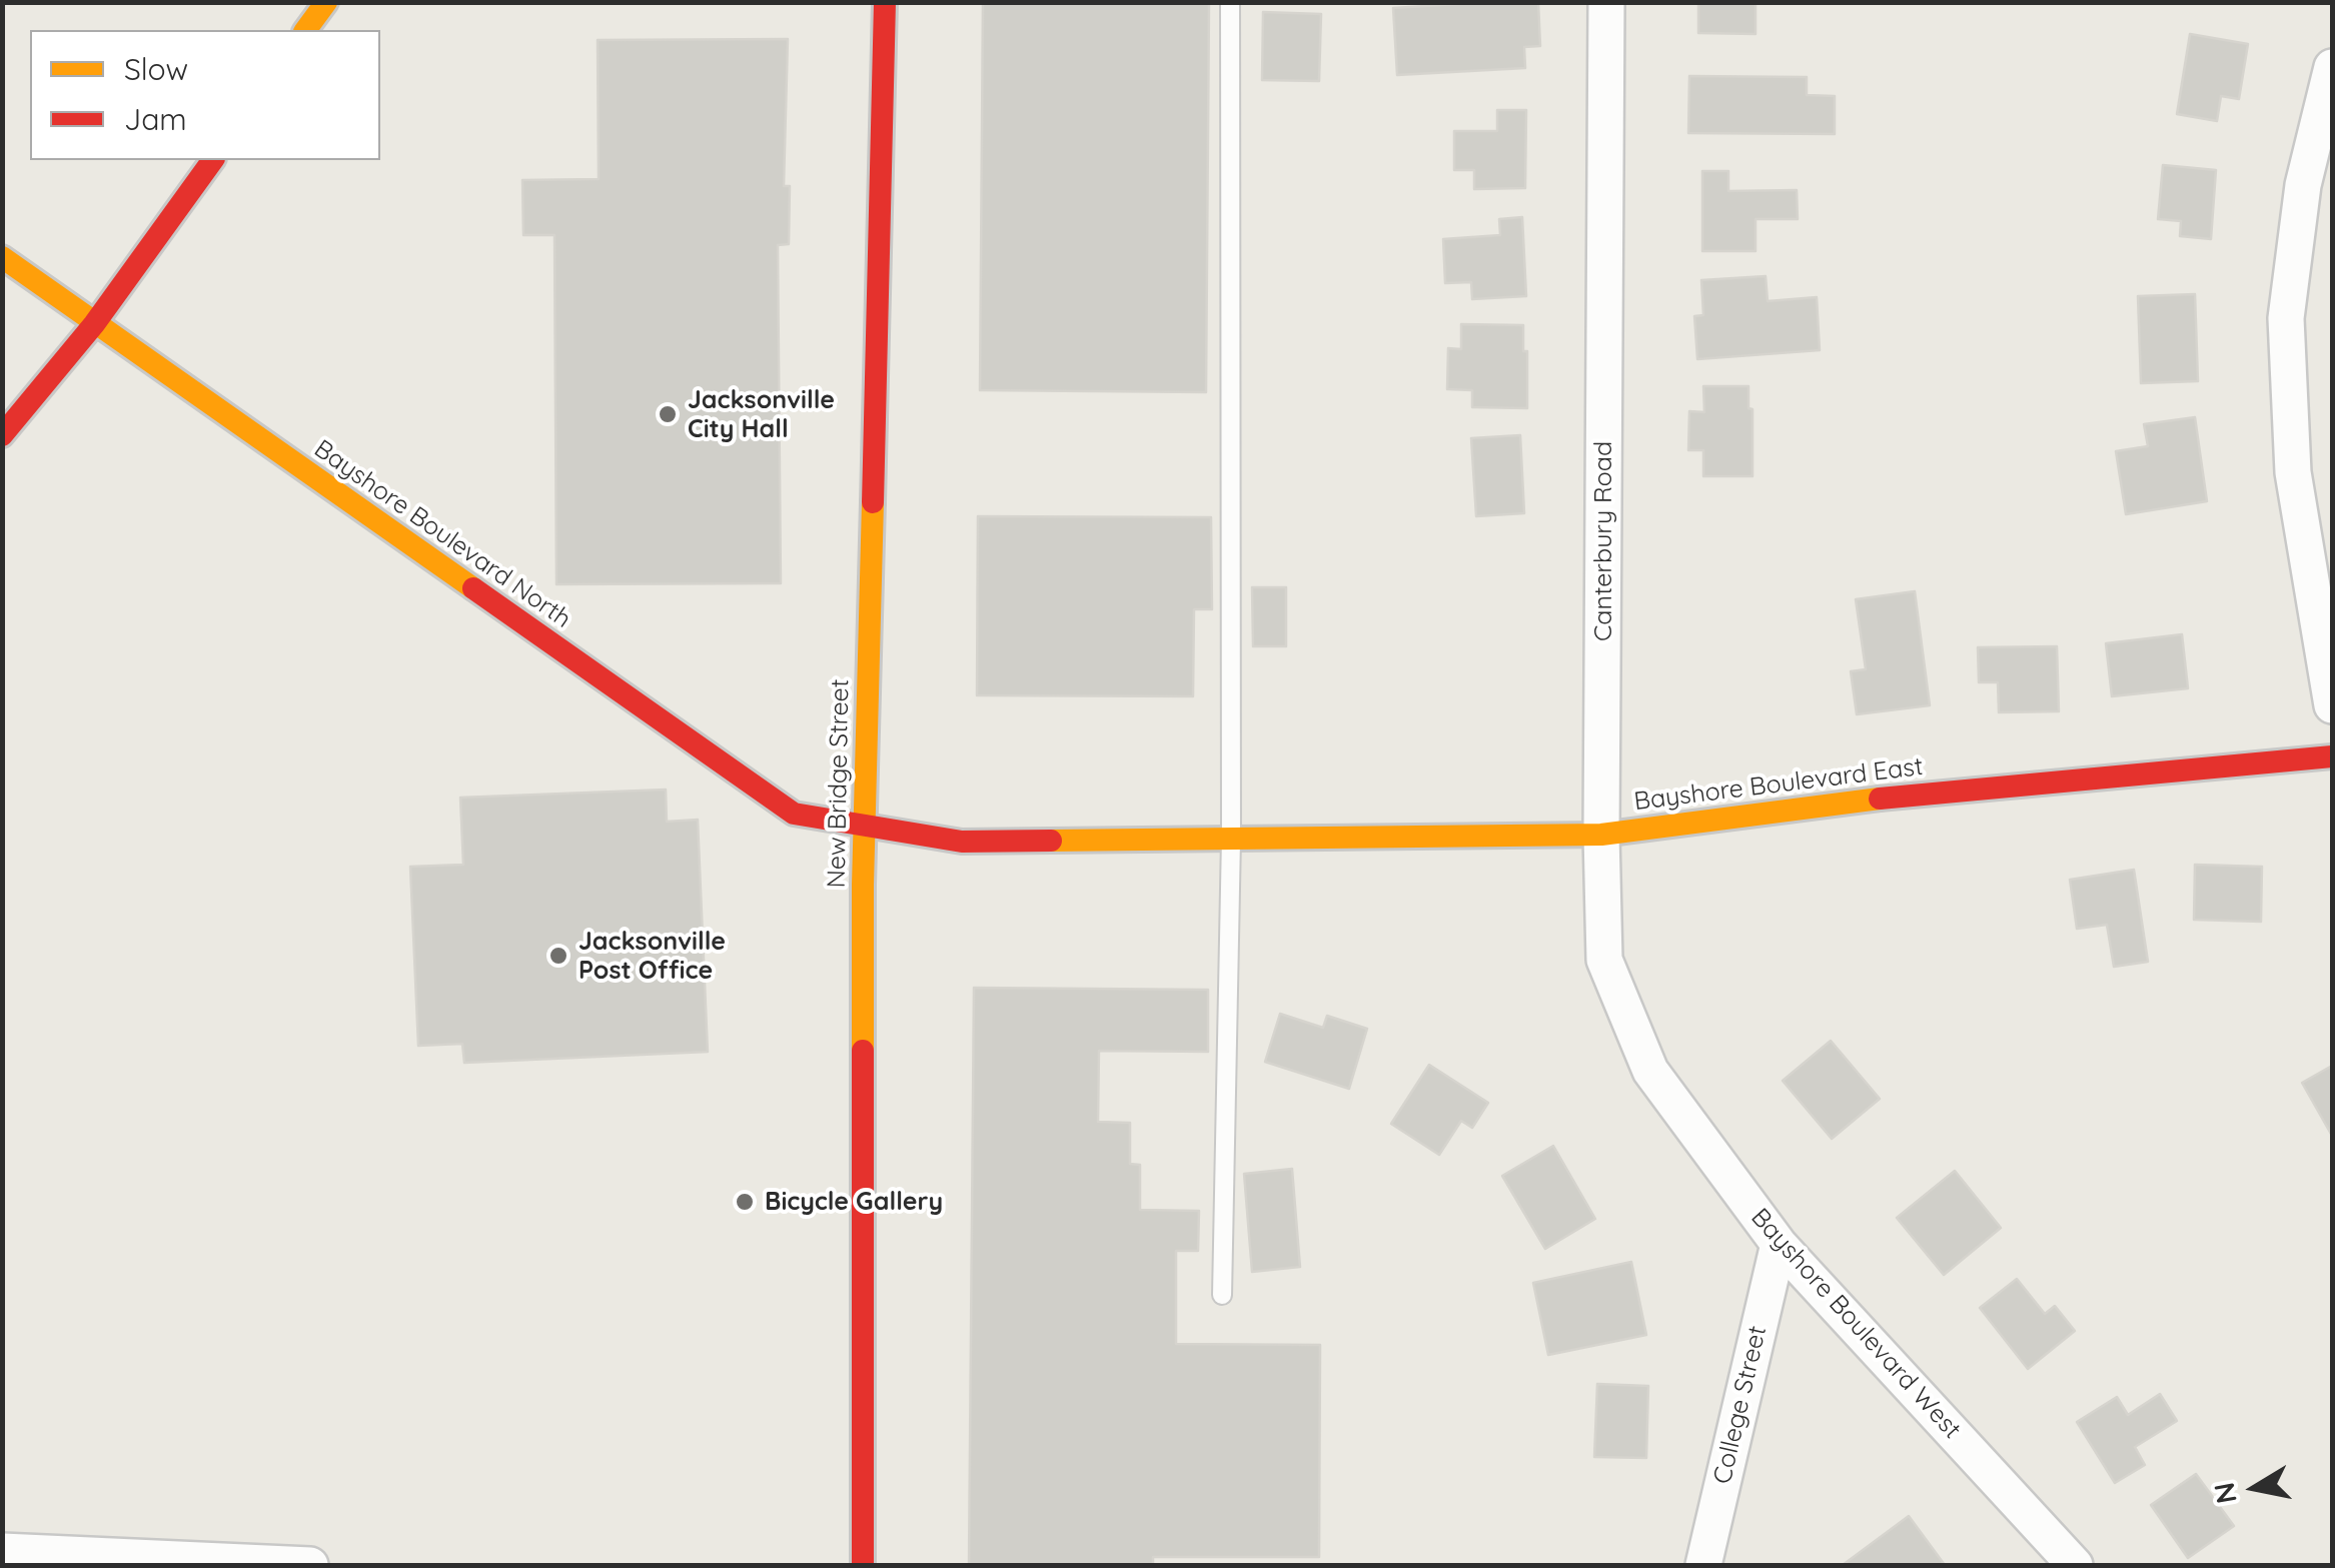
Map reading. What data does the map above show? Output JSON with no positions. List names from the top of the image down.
{
  "streets": {
    "street": [
      "Bayshore Boulevard North",
      "Canterbury Road",
      "New Bridge Street",
      "Bayshore Boulevard East",
      "Bayshore Boulevard West",
      "College Street"
    ]
  },
  "crossings": [
    ["Bayshore Boulevard North", "New Bridge Street"],
    ["Canterbury Road", "Bayshore Boulevard East"],
    ["Canterbury Road", "Bayshore Boulevard West"],
    ["Bayshore Boulevard West", "College Street"]
  ],
  "places": ["Jacksonville City Hall", "Jacksonville Post Office", "Bicycle Gallery"],
  "legend": ["Slow", "Jam"],
  "north": "left"
}
